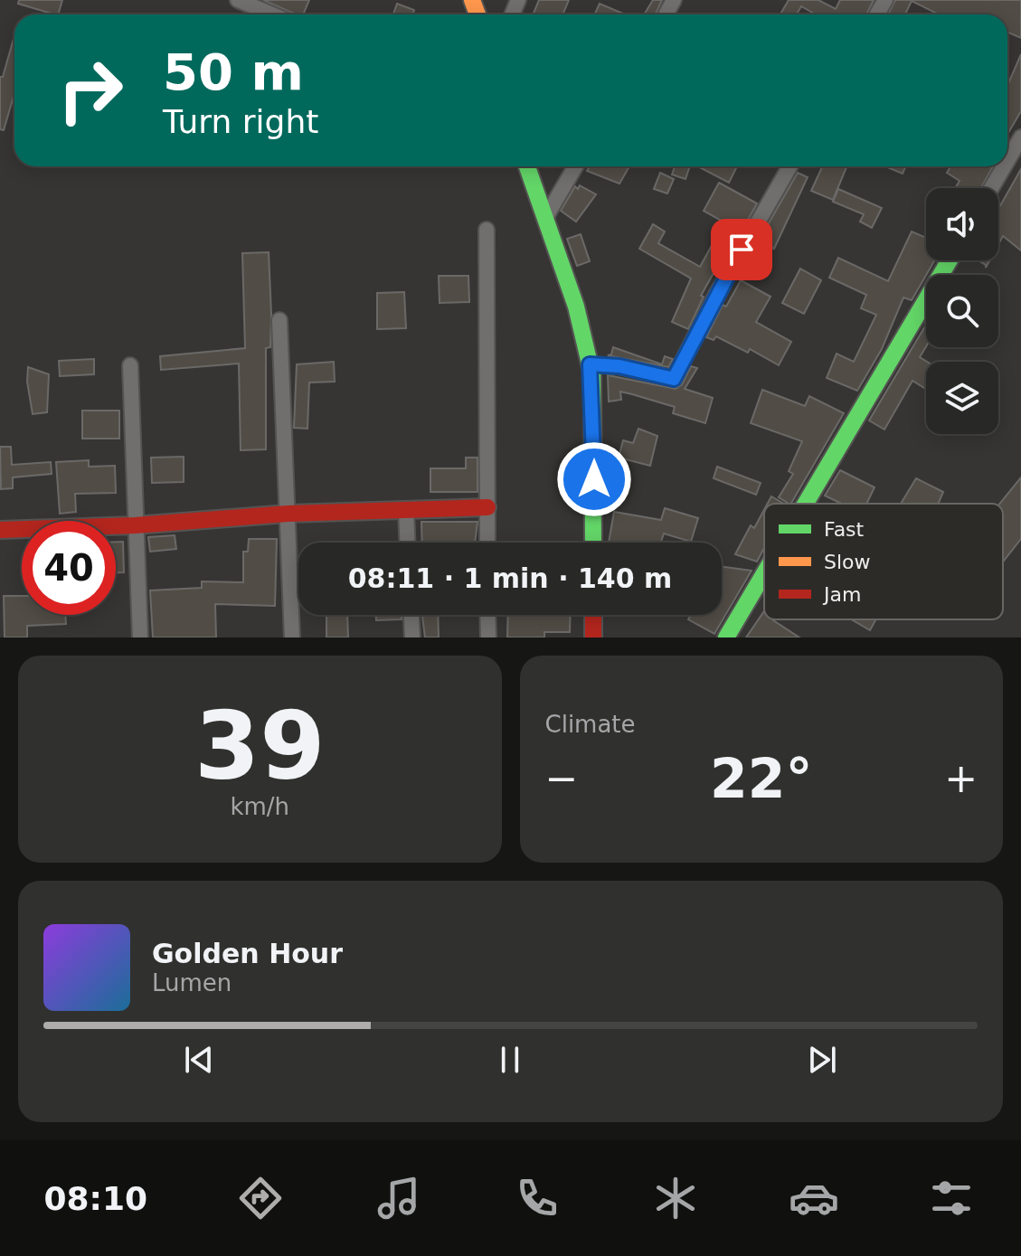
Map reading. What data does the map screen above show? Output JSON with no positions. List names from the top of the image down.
{
  "legend": ["Fast", "Slow", "Jam"],
  "page": {
    "turn": ["50 m", "Turn right"],
    "limit": "40",
    "trip": "08:11 · 1 min · 140 m",
    "tile": [
      ["39", "km/h"],
      "Climate"
    ],
    "heat": ["−", "22°", "+"],
    "song": ["Golden Hour", "Lumen"],
    "tabs": "08:10"
  }
}
